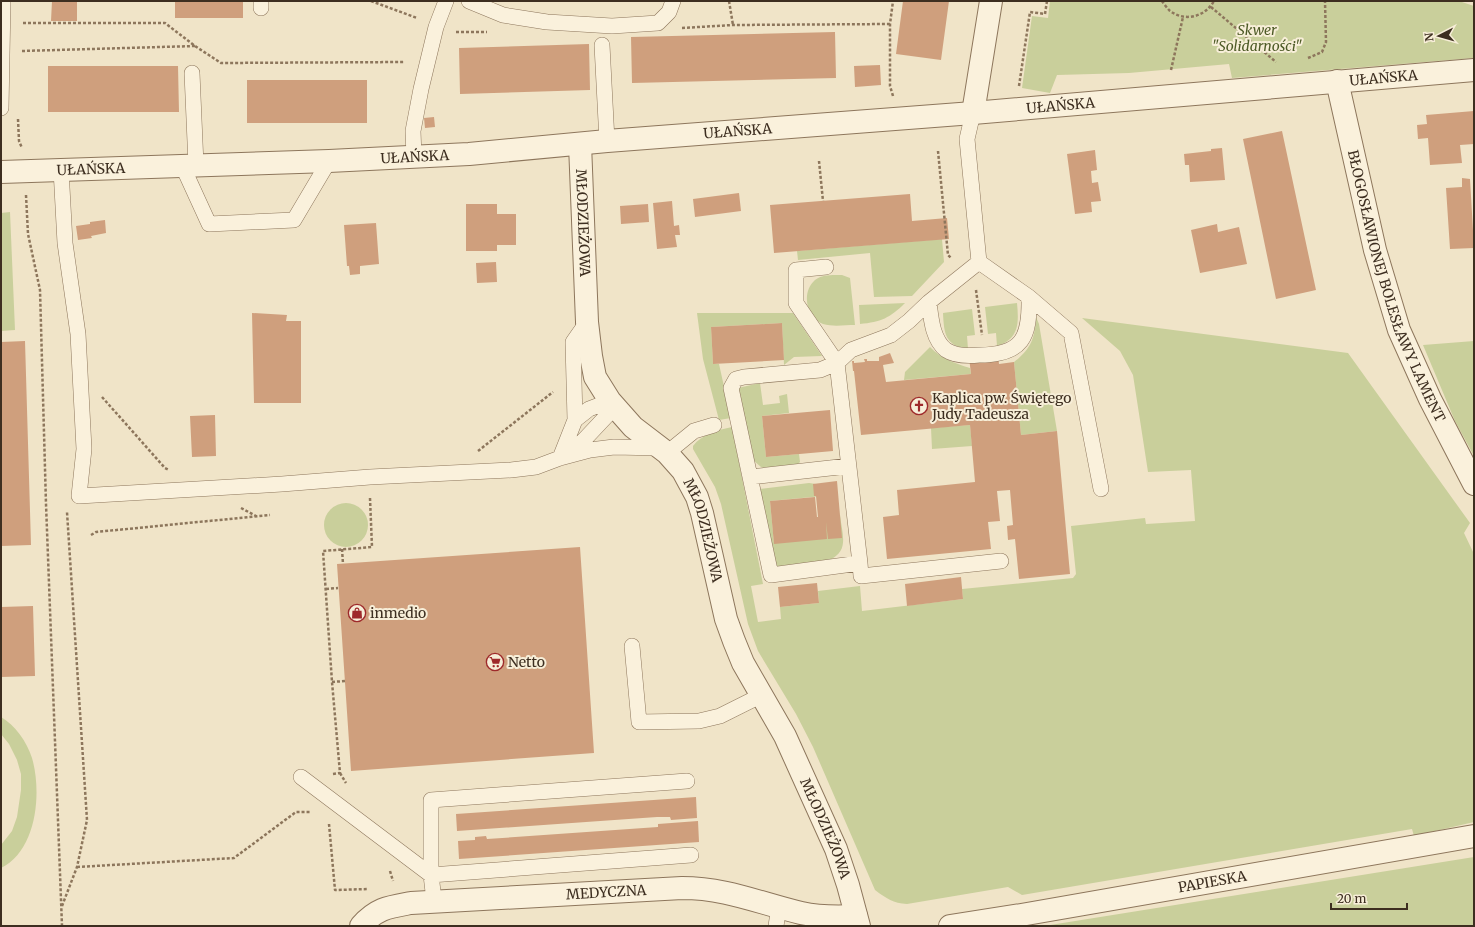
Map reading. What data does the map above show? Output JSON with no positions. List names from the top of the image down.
{
  "streets": {
    "street": [
      "UŁAŃSKA",
      "MŁODZIEŻOWA",
      "BŁOGOSŁAWIONEJ BOLESŁAWY LAMENT",
      "PAPIESKA",
      "MEDYCZNA"
    ]
  },
  "crossings": [
    ["UŁAŃSKA", "MŁODZIEŻOWA"],
    ["UŁAŃSKA", "BŁOGOSŁAWIONEJ BOLESŁAWY LAMENT"],
    ["MŁODZIEŻOWA", "MEDYCZNA"]
  ],
  "parks": ["Skwer \"Solidarności\""],
  "places": {
    "church": ["Kaplica pw. Świętego Judy Tadeusza"],
    "shop": ["inmedio"],
    "supermarket": ["Netto"]
  },
  "scale_bar": "20 m",
  "north": "left"
}
